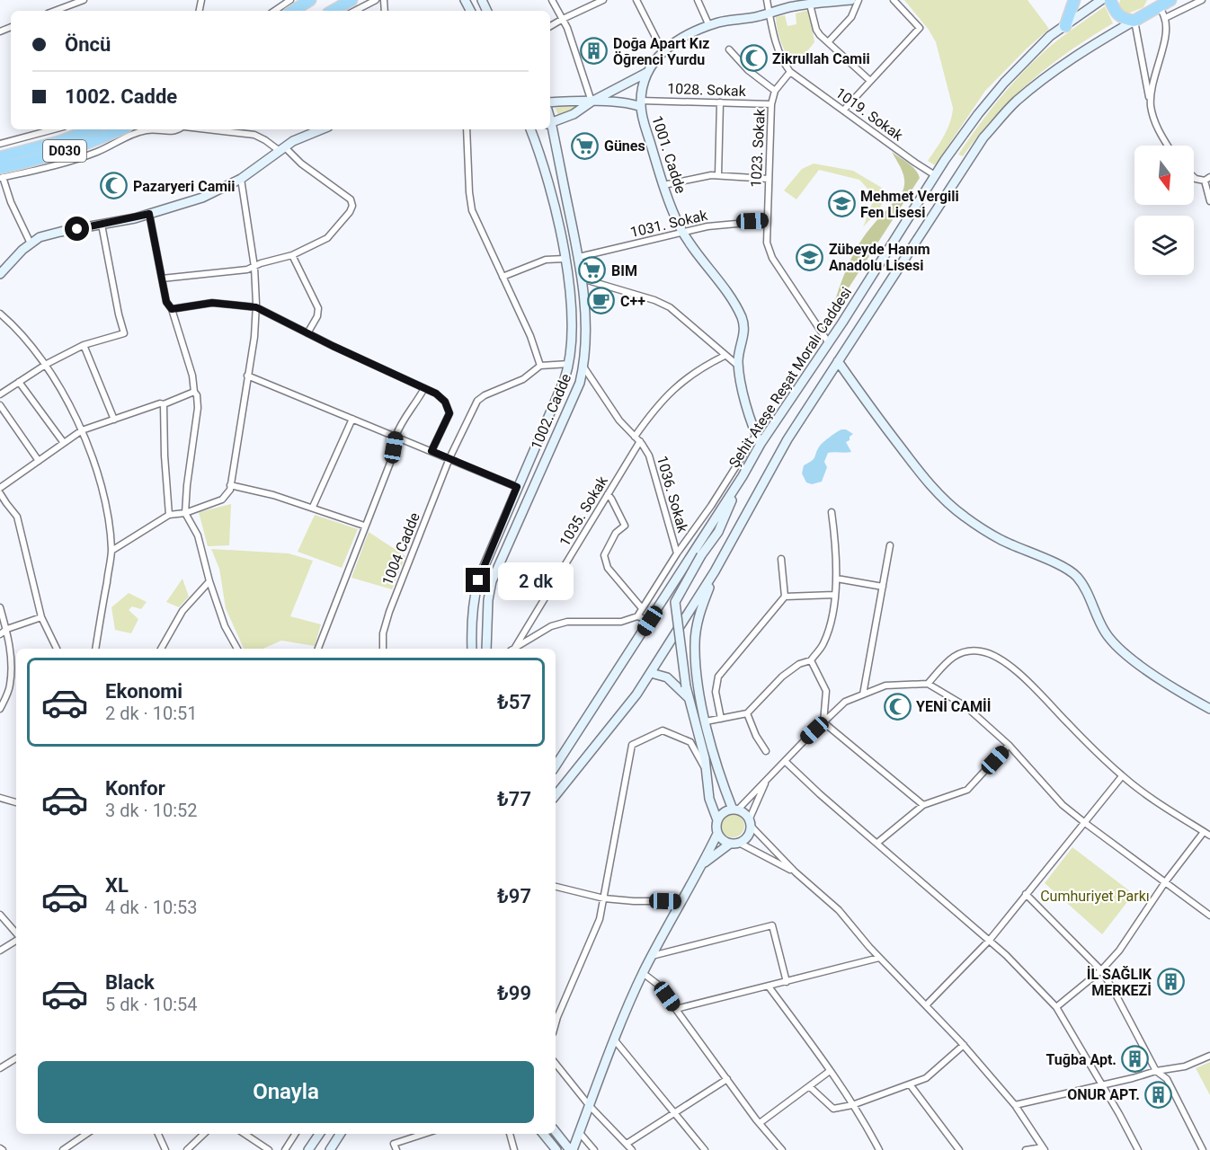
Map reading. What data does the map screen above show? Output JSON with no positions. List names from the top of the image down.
{
  "streets": {
    "highway": ["D030"],
    "main road": ["1001. Cadde", "Şehit Ateşe Reşat Moralı Caddesi", "1002. Cadde"],
    "street": [
      "1028. Sokak",
      "1019. Sokak",
      "1023. Sokak",
      "1031. Sokak",
      "1036. Sokak",
      "1035. Sokak",
      "1004 Cadde"
    ]
  },
  "crossings": [
    ["1028. Sokak", "1023. Sokak"],
    ["1028. Sokak", "1001. Cadde"],
    ["1019. Sokak", "1023. Sokak"],
    ["1019. Sokak", "Şehit Ateşe Reşat Moralı Caddesi"],
    ["1023. Sokak", "1031. Sokak"],
    ["1023. Sokak", "Şehit Ateşe Reşat Moralı Caddesi"],
    ["1001. Cadde", "1031. Sokak"],
    ["1001. Cadde", "Şehit Ateşe Reşat Moralı Caddesi"],
    ["1031. Sokak", "1002. Cadde"],
    ["1002. Cadde", "1036. Sokak"],
    ["1036. Sokak", "1035. Sokak"]
  ],
  "parks": ["Cumhuriyet Parkı"],
  "places": {
    "building": [
      "Doğa Apart Kız Öğrenci Yurdu",
      "İL SAĞLIK MERKEZİ",
      "Tuğba Apt.",
      "ONUR APT."
    ],
    "mosque": ["Zikrullah Camii", "Pazaryeri Camii", "YENİ CAMİİ"],
    "supermarket": ["Günes", "BIM"],
    "school or university": ["Mehmet Vergili Fen Lisesi", "Zübeyde Hanım Anadolu Lisesi"],
    "cafe": ["C++"]
  },
  "north": "bottom",
  "page": {
    "banner": ["Öncü", "1002. Cadde"],
    "bubble": "2 dk",
    "list": [
      {
        "name": "Ekonomi",
        "note": "2 dk · 10:51",
        "value": "₺57"
      },
      {
        "name": "Konfor",
        "note": "3 dk · 10:52",
        "value": "₺77"
      },
      {
        "name": "XL",
        "note": "4 dk · 10:53",
        "value": "₺97"
      },
      {
        "name": "Black",
        "note": "5 dk · 10:54",
        "value": "₺99"
      }
    ],
    "buttons": "Onayla"
  }
}
